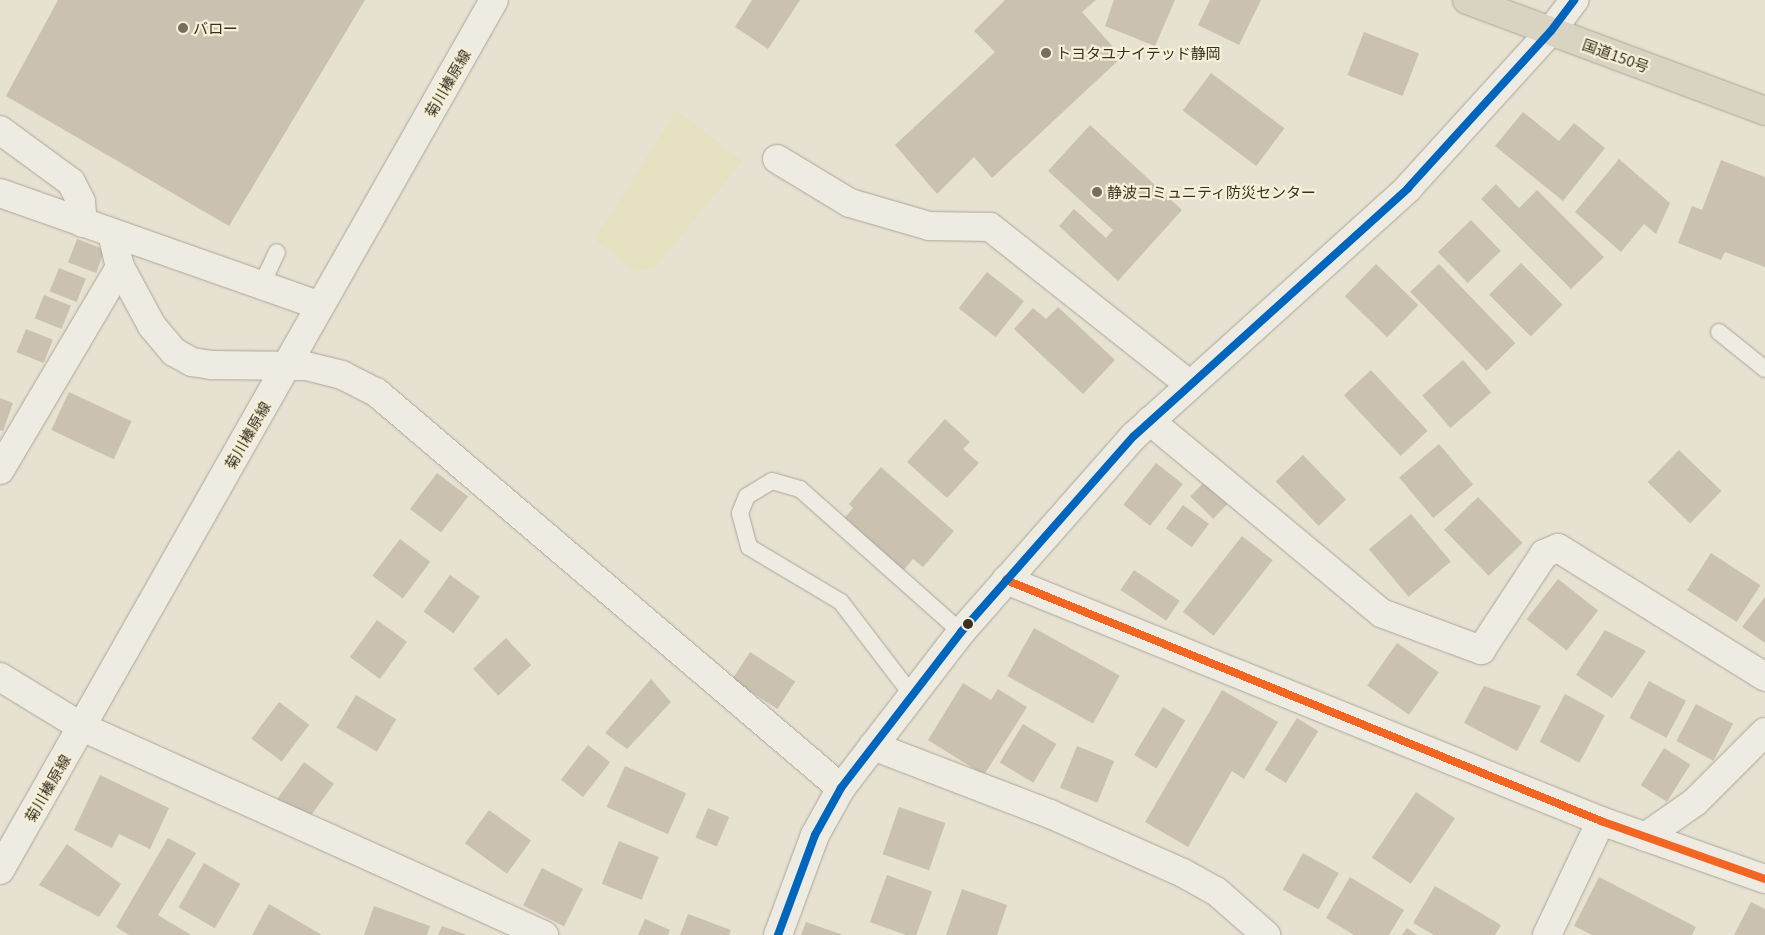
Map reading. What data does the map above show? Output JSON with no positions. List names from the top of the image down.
{
  "streets": {
    "highway": ["国道150号"],
    "street": ["菊川榛原線"]
  },
  "places": ["バロー", "トヨタユナイテッド静岡", "静波コミュニティ防災センター"]
}
